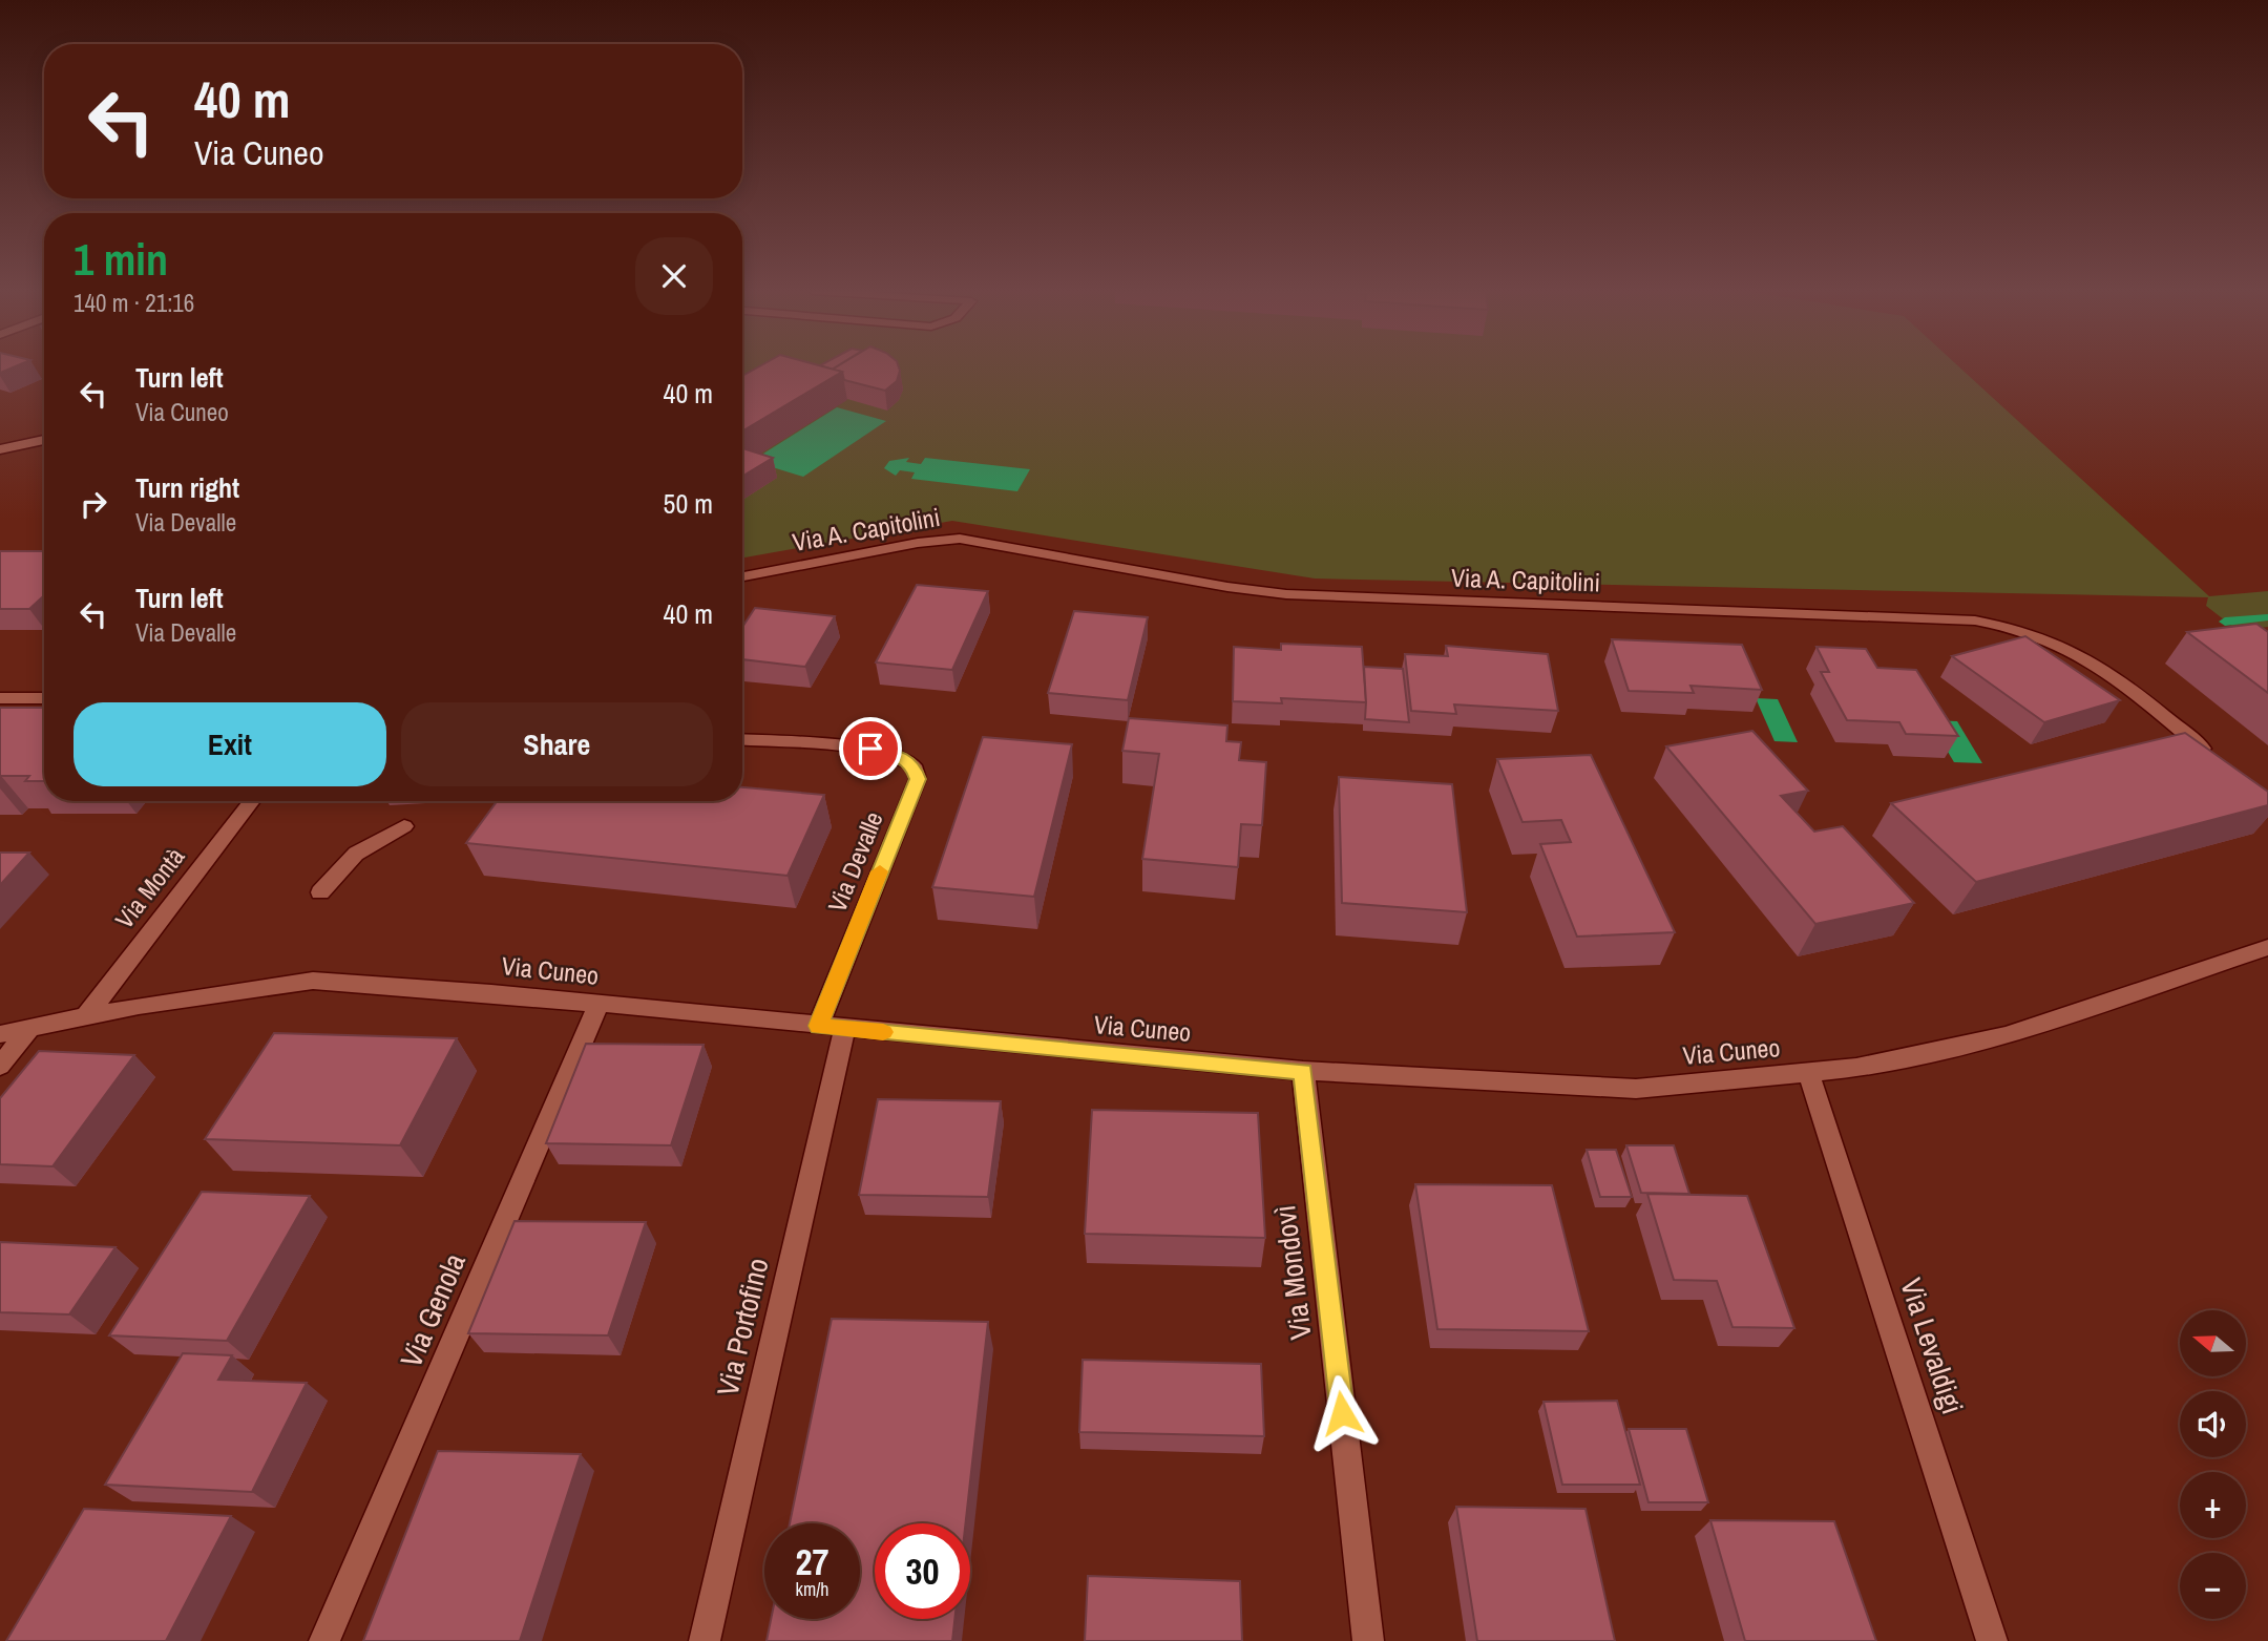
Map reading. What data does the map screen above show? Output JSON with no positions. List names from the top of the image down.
{
  "streets": {
    "street": [
      "Via A. Capitolini",
      "Via Devalle",
      "Via Montà",
      "Via Cuneo",
      "Via Mondovì",
      "Via Genola",
      "Via Portofino",
      "Via Levaldigi"
    ]
  },
  "crossings": [
    ["Via Devalle", "Via Cuneo"],
    ["Via Montà", "Via Cuneo"],
    ["Via Cuneo", "Via Mondovì"],
    ["Via Cuneo", "Via Genola"],
    ["Via Cuneo", "Via Portofino"],
    ["Via Cuneo", "Via Levaldigi"]
  ],
  "north": "left",
  "page": {
    "turn": ["40 m", "Via Cuneo"],
    "heading": ["1 min", "140 m · 21:16"],
    "list": [
      {
        "name": "Turn left",
        "note": "Via Cuneo",
        "value": "40 m"
      },
      {
        "name": "Turn right",
        "note": "Via Devalle",
        "value": "50 m"
      },
      {
        "name": "Turn left",
        "note": "Via Devalle",
        "value": "40 m"
      }
    ],
    "buttons": ["Exit", "Share"],
    "map_buttons": ["+", "−"],
    "speed": "27 km/h",
    "limit": "30"
  }
}
